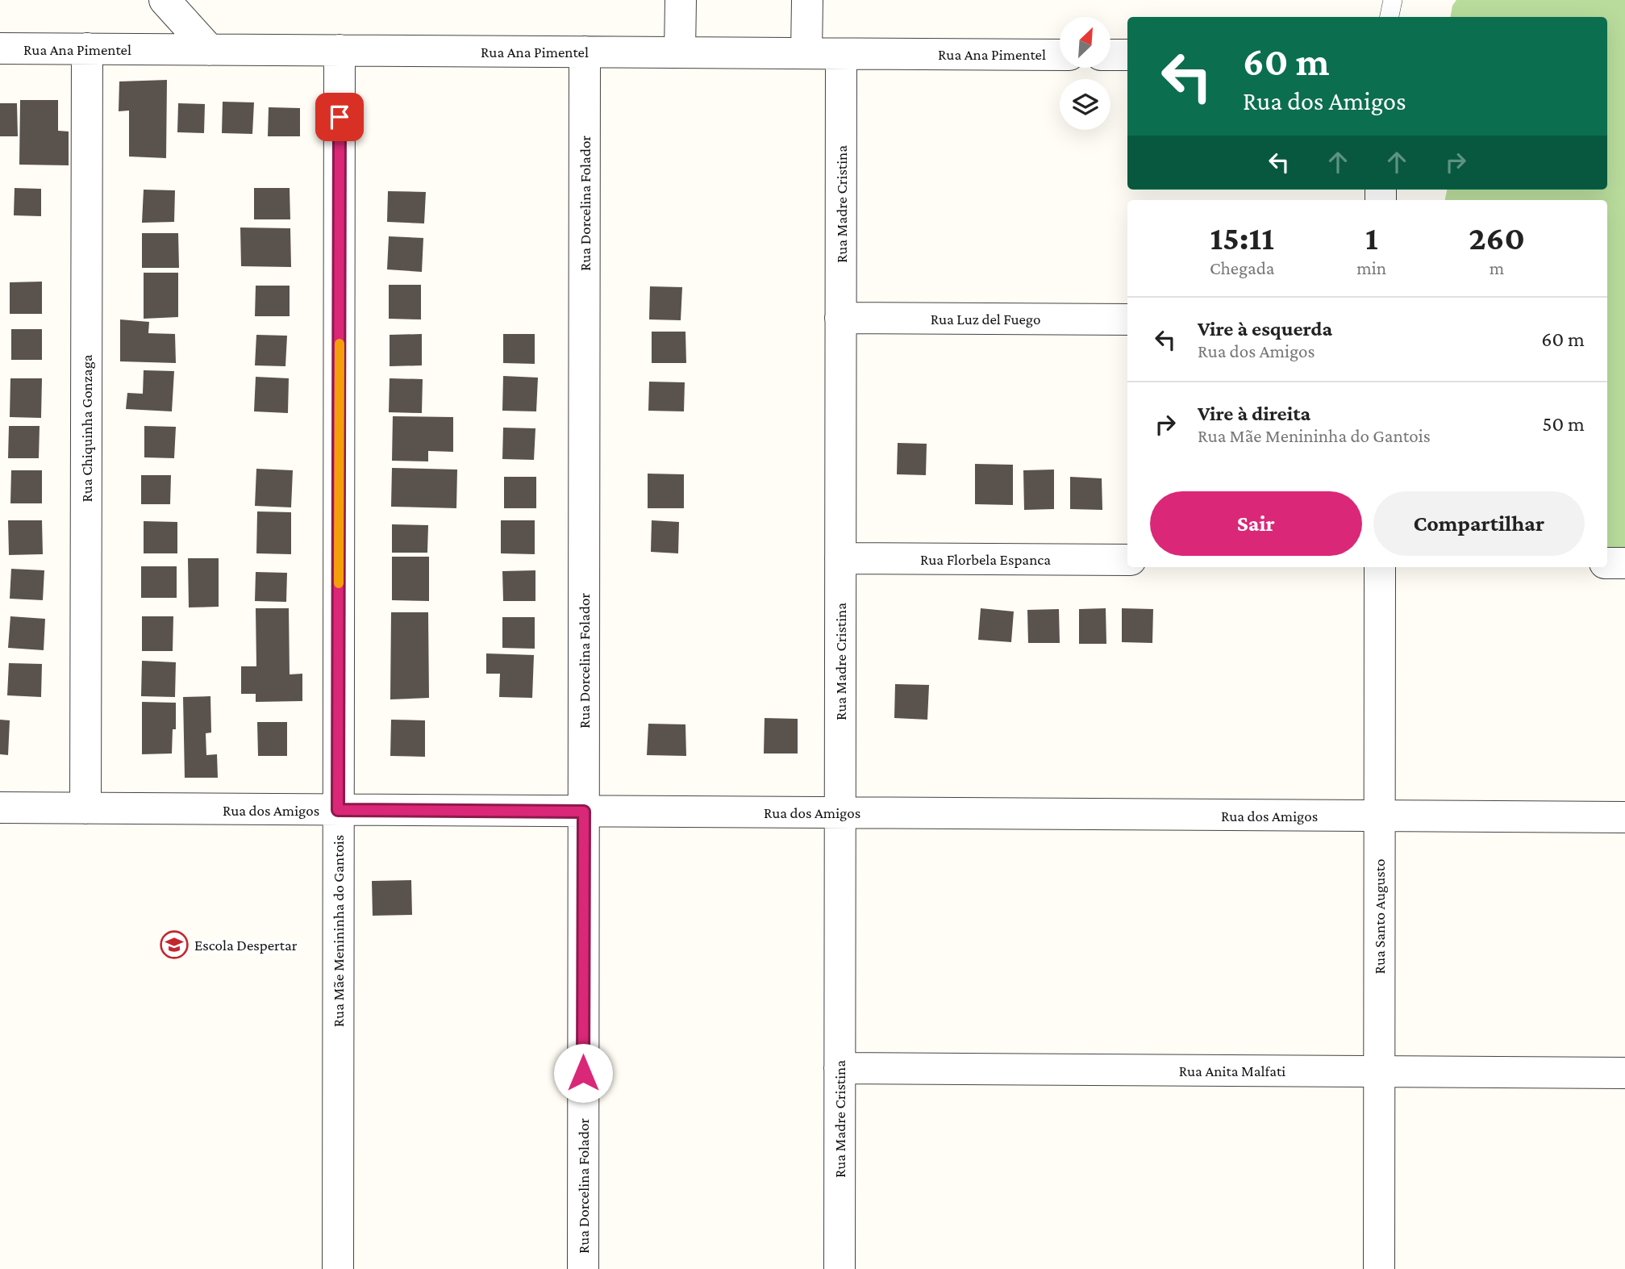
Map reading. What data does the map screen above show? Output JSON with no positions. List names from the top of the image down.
{
  "streets": {
    "street": [
      "Rua Ana Pimentel",
      "Rua Dorcelina Folador",
      "Rua Madre Cristina",
      "Rua Luz del Fuego",
      "Rua Chiquinha Gonzaga",
      "Rua Florbela Espanca",
      "Rua dos Amigos",
      "Rua Santo Augusto",
      "Rua Mãe Menininha do Gantois",
      "Rua Anita Malfati"
    ]
  },
  "crossings": [
    ["Rua Ana Pimentel", "Rua Dorcelina Folador"],
    ["Rua Ana Pimentel", "Rua Madre Cristina"],
    ["Rua Ana Pimentel", "Rua Chiquinha Gonzaga"],
    ["Rua Ana Pimentel", "Rua Mãe Menininha do Gantois"],
    ["Rua Dorcelina Folador", "Rua dos Amigos"],
    ["Rua Madre Cristina", "Rua Luz del Fuego"],
    ["Rua Madre Cristina", "Rua Florbela Espanca"],
    ["Rua Madre Cristina", "Rua dos Amigos"],
    ["Rua Madre Cristina", "Rua Anita Malfati"],
    ["Rua Chiquinha Gonzaga", "Rua dos Amigos"],
    ["Rua dos Amigos", "Rua Santo Augusto"],
    ["Rua dos Amigos", "Rua Mãe Menininha do Gantois"],
    ["Rua Santo Augusto", "Rua Anita Malfati"]
  ],
  "places": {
    "school or university": ["Escola Despertar"]
  },
  "north": "top right",
  "page": {
    "turn": ["60 m", "Rua dos Amigos"],
    "eta": [
      "15:11",
      "Chegada",
      "1",
      "min",
      "260",
      "m"
    ],
    "list": [
      {
        "name": "Vire à esquerda",
        "note": "Rua dos Amigos",
        "value": "60 m"
      },
      {
        "name": "Vire à direita",
        "note": "Rua Mãe Menininha do Gantois",
        "value": "50 m"
      }
    ],
    "buttons": ["Sair", "Compartilhar"]
  }
}
